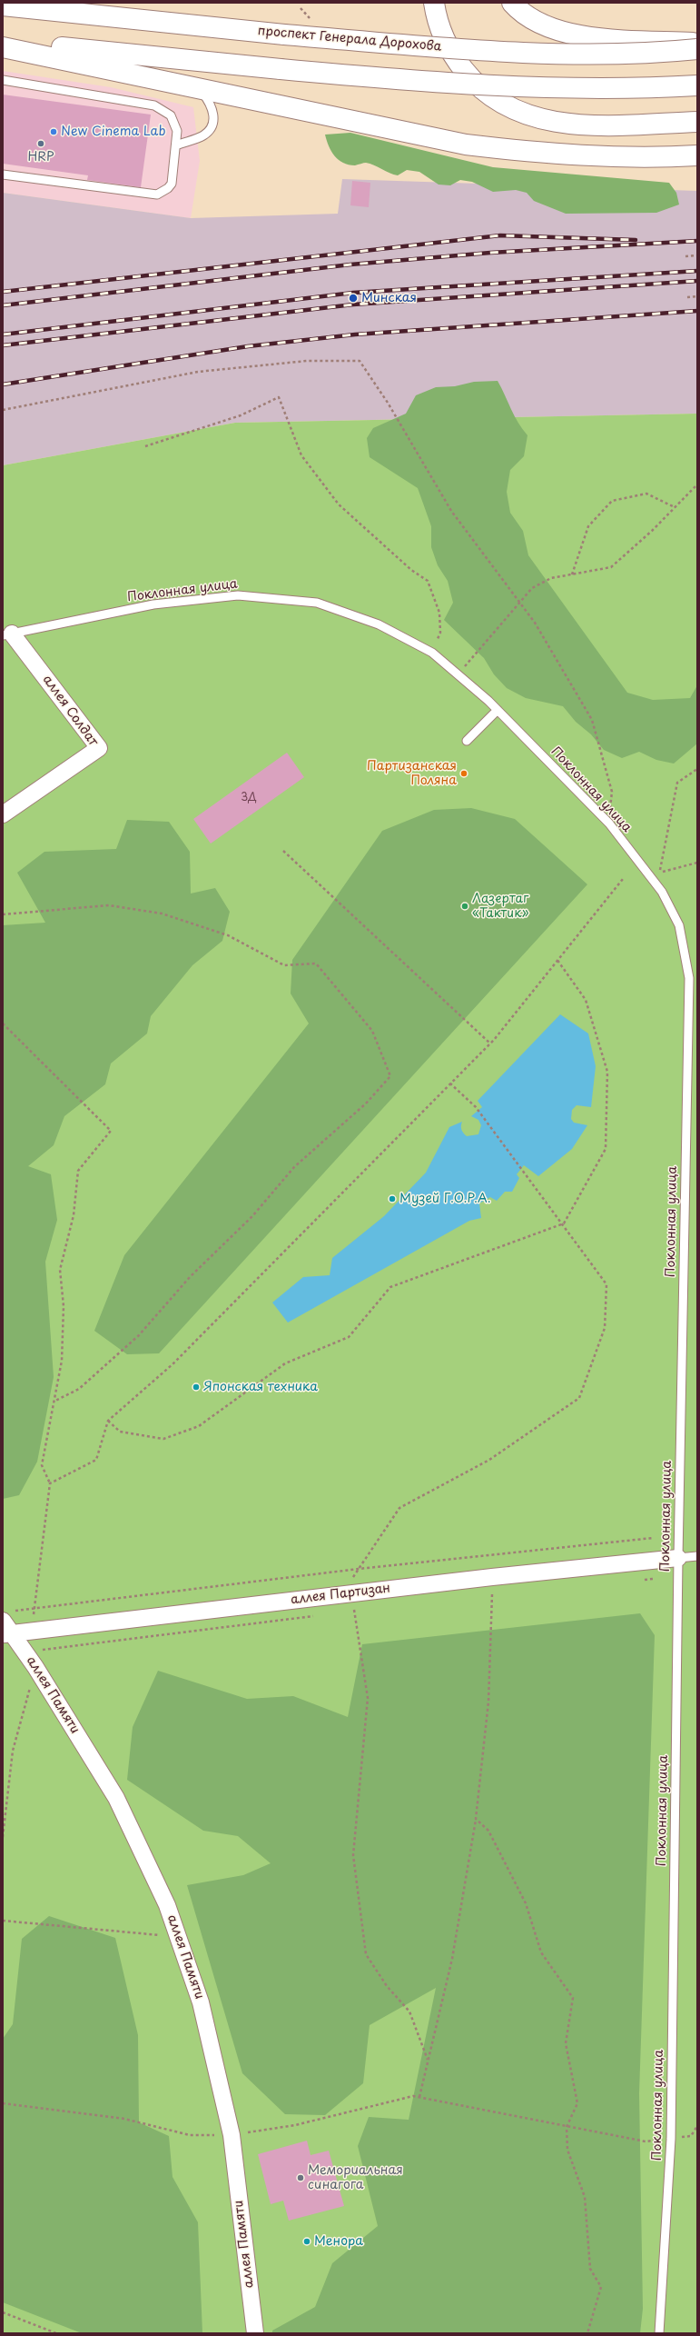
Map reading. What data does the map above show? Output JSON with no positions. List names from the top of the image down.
{
  "streets": {
    "main road": ["проспект Генерала Дорохова"],
    "street": ["аллея Солдат", "аллея Партизан", "аллея Памяти"],
    "lane": ["Поклонная улица"]
  },
  "crossings": [
    ["Поклонная улица", "аллея Солдат"],
    ["Поклонная улица", "аллея Партизан"],
    ["аллея Партизан", "аллея Памяти"]
  ],
  "places": [
    "New Cinema Lab",
    "HRP",
    "Минская",
    "Партизанская Поляна",
    "Лазертаг «Тактик»",
    "Музей Г.О.Р.А.",
    "Японская техника",
    "Мемориальная синагога",
    "Менора"
  ],
  "house_numbers": ["3Д"]
}
